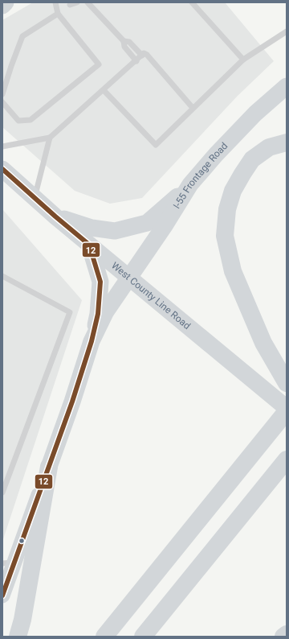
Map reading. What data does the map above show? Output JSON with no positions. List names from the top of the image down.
{
  "streets": {
    "main road": ["I-55 Frontage Road", "West County Line Road"]
  },
  "crossings": [
    ["I-55 Frontage Road", "West County Line Road"]
  ],
  "lines": ["transit line 12"]
}
